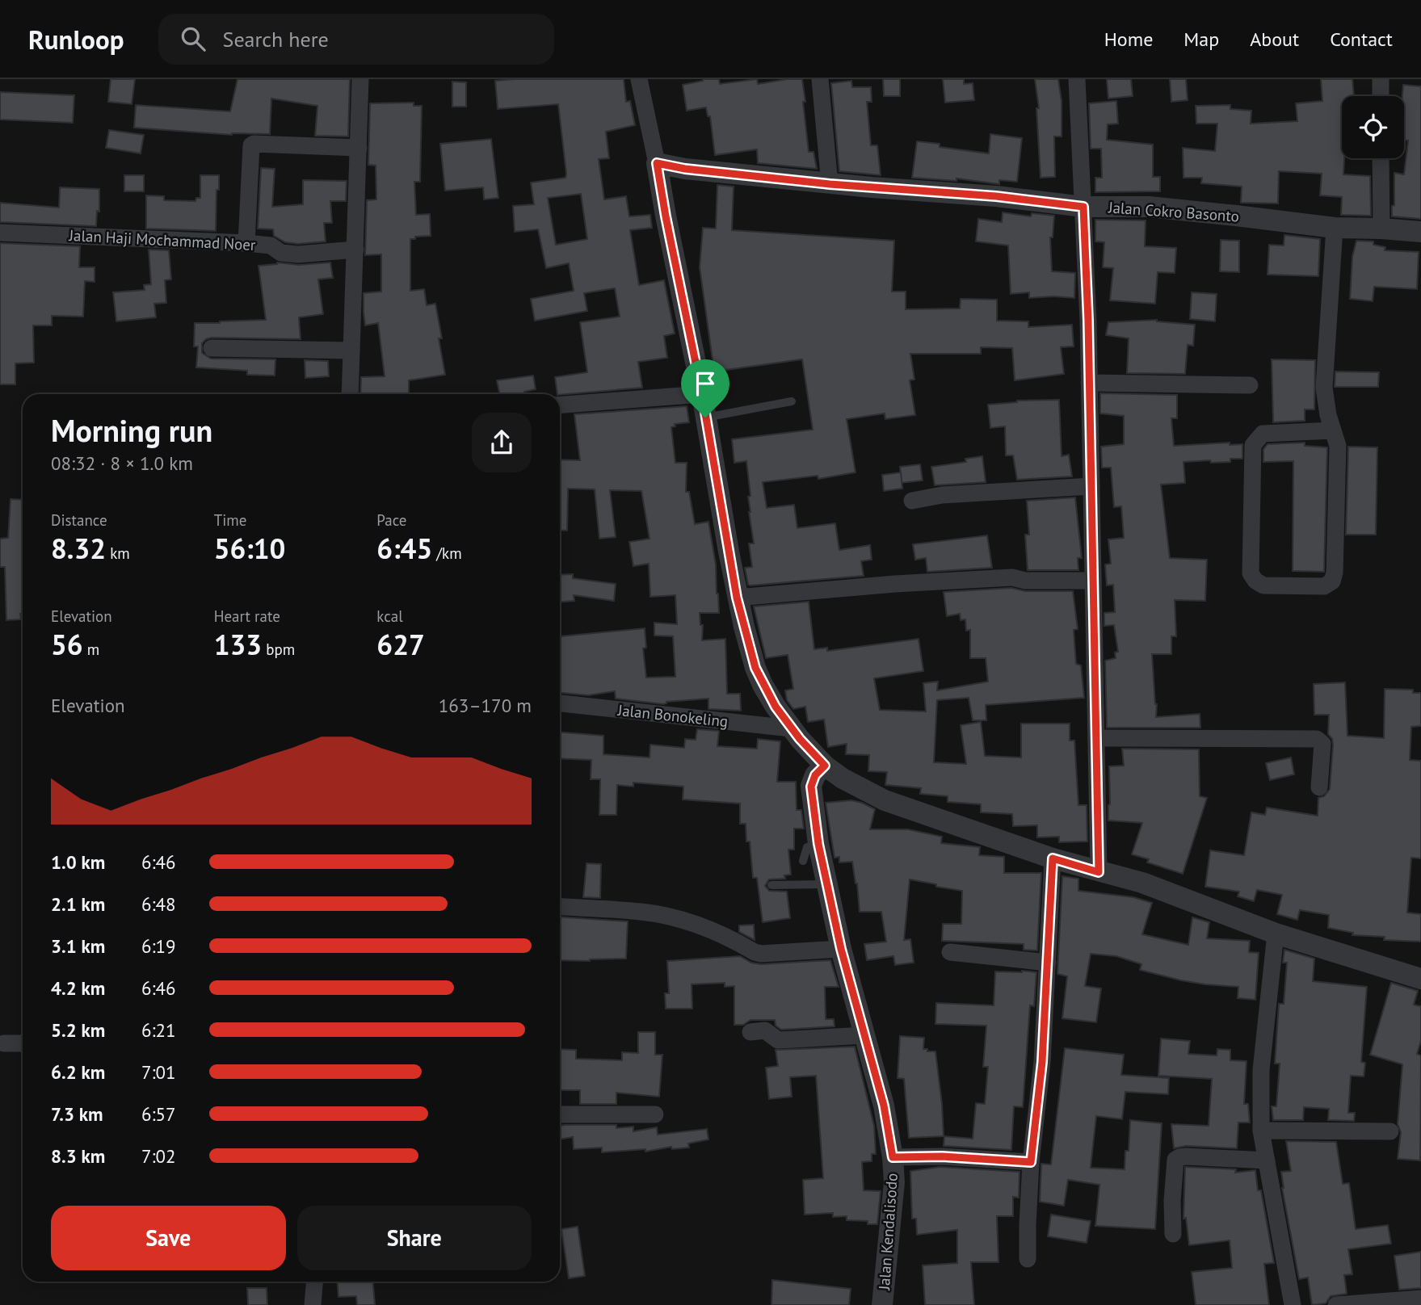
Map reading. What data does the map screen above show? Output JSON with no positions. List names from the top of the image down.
{
  "streets": {
    "street": [
      "Jalan Cokro Basonto",
      "Jalan Haji Mochammad Noer",
      "Jalan Bonokeling",
      "Jalan Kendalisodo"
    ]
  },
  "page": {
    "header": "Runloop",
    "search": "Search here",
    "nav": [
      "Home",
      "Map",
      "About",
      "Contact"
    ],
    "heading": ["Morning run", "08:32 · 8 × 1.0 km"],
    "stats": [
      ["Distance", "8.32 km"],
      ["Time", "56:10"],
      ["Pace", "6:45 /km"],
      ["Elevation", "56 m"],
      ["Heart rate", "133 bpm"],
      ["kcal", "627"]
    ],
    "chart": ["Elevation", "163–170 m"],
    "list": [
      {
        "name": "1.0 km",
        "note": "6:46"
      },
      {
        "name": "2.1 km",
        "note": "6:48"
      },
      {
        "name": "3.1 km",
        "note": "6:19"
      },
      {
        "name": "4.2 km",
        "note": "6:46"
      },
      {
        "name": "5.2 km",
        "note": "6:21"
      },
      {
        "name": "6.2 km",
        "note": "7:01"
      },
      {
        "name": "7.3 km",
        "note": "6:57"
      },
      {
        "name": "8.3 km",
        "note": "7:02"
      }
    ],
    "buttons": ["Save", "Share"]
  }
}
